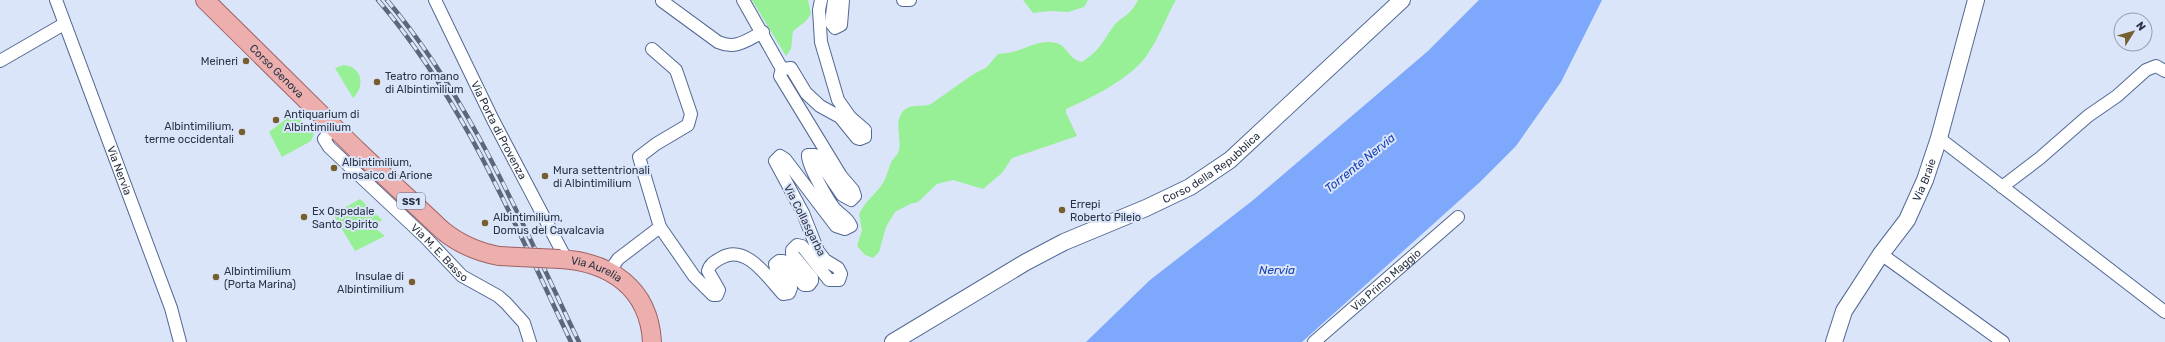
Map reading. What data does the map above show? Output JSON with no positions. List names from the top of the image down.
{
  "streets": {
    "main road": [
      "Corso Genova",
      "Corso della Repubblica",
      "Via Braie",
      "SS1",
      "Via Aurelia"
    ],
    "street": [
      "Via Porta di Provenza",
      "Via Nervia",
      "Via Collasgarba",
      "Via M. E. Basso",
      "Via Primo Maggio"
    ]
  },
  "crossings": [
    ["Corso Genova", "Via M. E. Basso"],
    ["Corso Genova", "Via Aurelia"],
    ["Via Porta di Provenza", "Via Aurelia"]
  ],
  "water": ["Torrente Nervia", "Nervia"],
  "places": [
    "Meineri",
    "Teatro romano di Albintimilium",
    "Antiquarium di Albintimilium",
    "Albintimilium, terme occidentali",
    "Albintimilium, mosaico di Arione",
    "Mura settentrionali di Albintimilium",
    "Errepi Roberto Pileio",
    "Ex Ospedale Santo Spirito",
    "Albintimilium, Domus del Cavalcavia",
    "Albintimilium (Porta Marina)",
    "Insulae di Albintimilium"
  ],
  "north": "top right"
}
